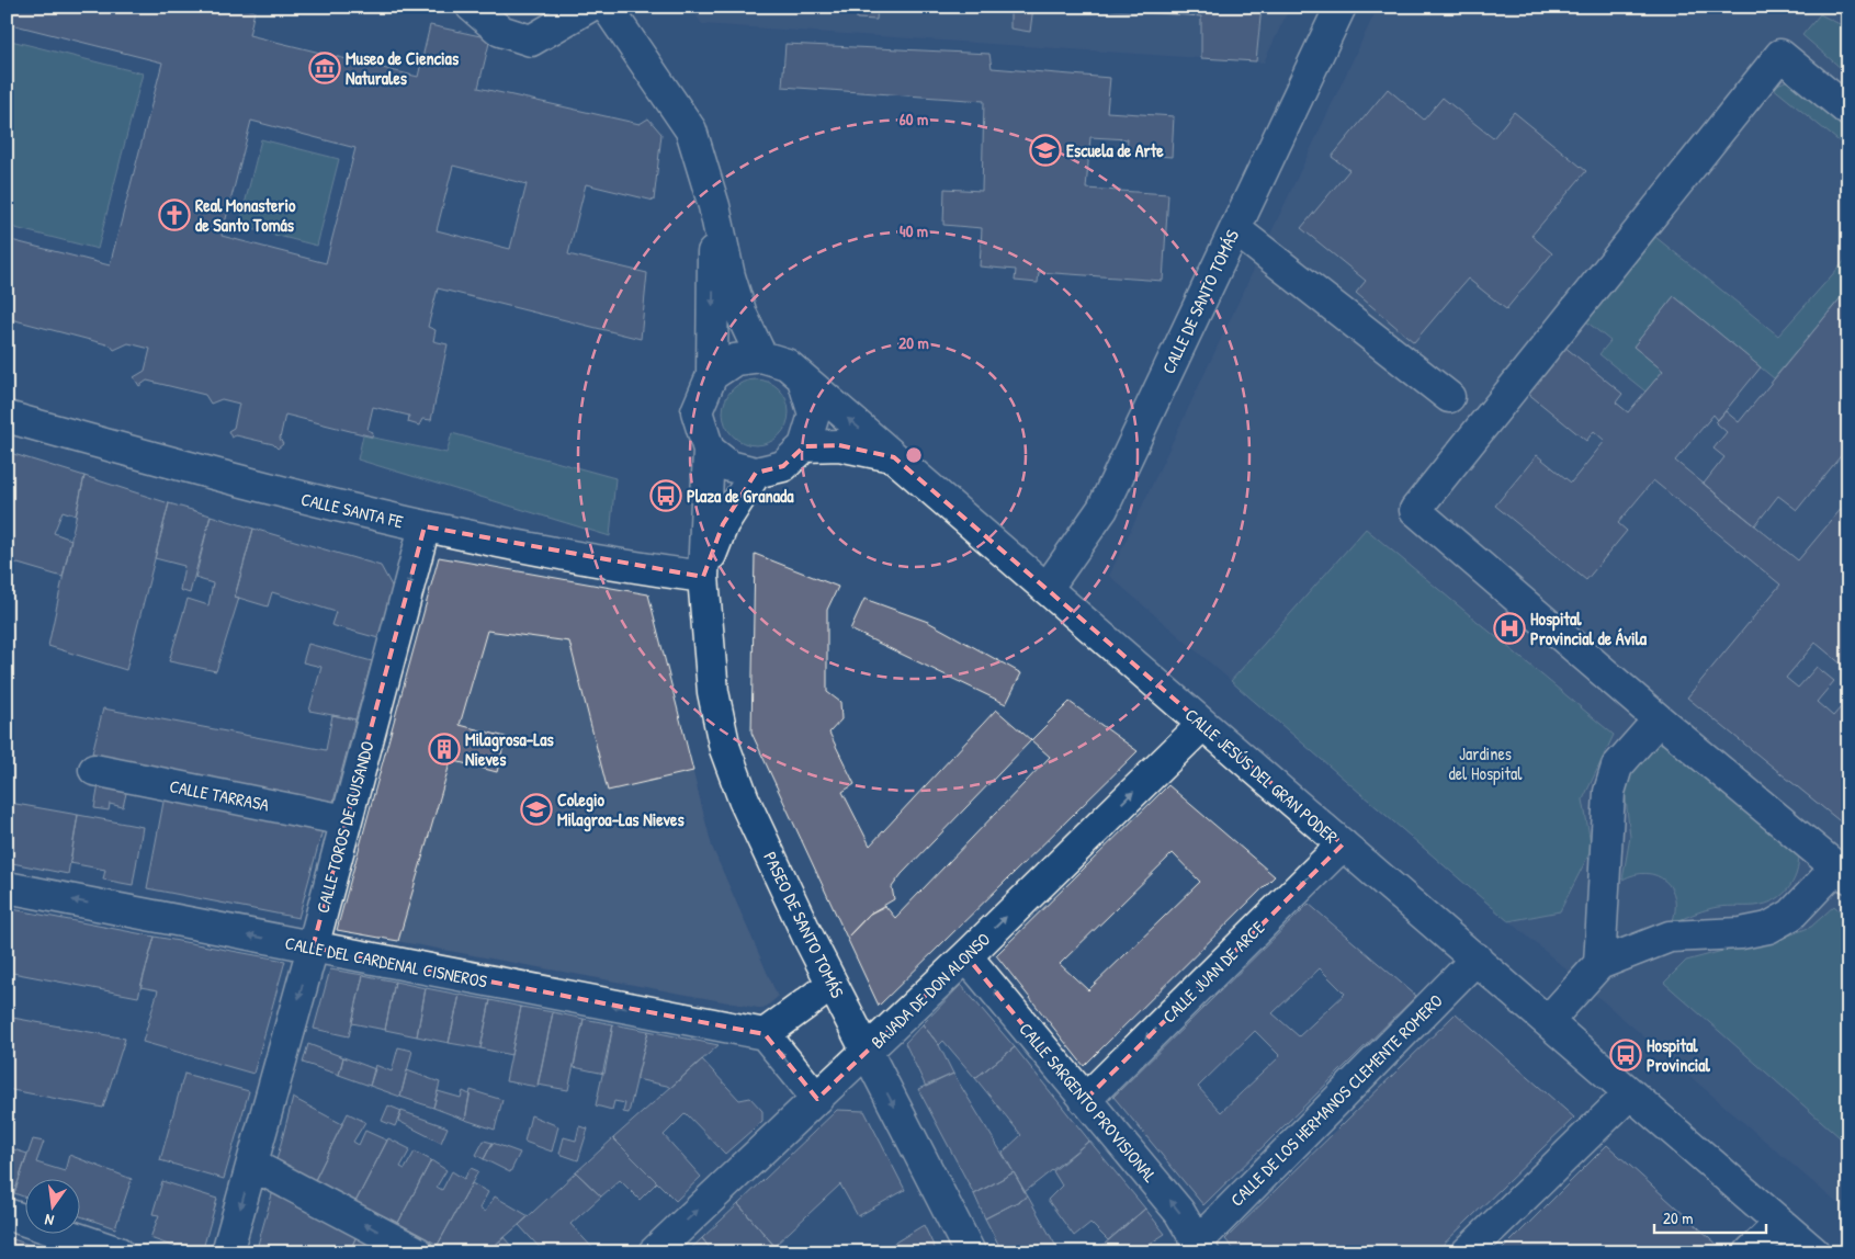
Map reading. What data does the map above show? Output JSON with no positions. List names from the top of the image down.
{
  "streets": {
    "street": [
      "CALLE DE SANTO TOMÁS",
      "CALLE SANTA FE",
      "CALLE JESÚS DEL GRAN PODER",
      "CALLE TARRASA",
      "CALLE TOROS DE GUISANDO",
      "PASEO DE SANTO TOMÁS",
      "CALLE DEL CARDENAL CISNEROS",
      "CALLE JUAN DE ARCE",
      "BAJADA DE DON ALONSO",
      "CALLE DE LOS HERMANOS CLEMENTE ROMERO",
      "CALLE SARGENTO PROVISIONAL"
    ]
  },
  "crossings": [
    ["CALLE DE SANTO TOMÁS", "CALLE JESÚS DEL GRAN PODER"],
    ["CALLE SANTA FE", "CALLE TOROS DE GUISANDO"],
    ["CALLE SANTA FE", "PASEO DE SANTO TOMÁS"],
    ["CALLE JESÚS DEL GRAN PODER", "PASEO DE SANTO TOMÁS"],
    ["CALLE JESÚS DEL GRAN PODER", "CALLE JUAN DE ARCE"],
    ["CALLE JESÚS DEL GRAN PODER", "BAJADA DE DON ALONSO"],
    ["CALLE JESÚS DEL GRAN PODER", "CALLE DE LOS HERMANOS CLEMENTE ROMERO"],
    ["CALLE TARRASA", "CALLE TOROS DE GUISANDO"],
    ["CALLE TOROS DE GUISANDO", "CALLE DEL CARDENAL CISNEROS"],
    ["PASEO DE SANTO TOMÁS", "BAJADA DE DON ALONSO"],
    ["CALLE JUAN DE ARCE", "CALLE SARGENTO PROVISIONAL"],
    ["BAJADA DE DON ALONSO", "CALLE SARGENTO PROVISIONAL"],
    ["CALLE DE LOS HERMANOS CLEMENTE ROMERO", "CALLE SARGENTO PROVISIONAL"]
  ],
  "one_way": [
    "CALLE TOROS DE GUISANDO",
    "CALLE DEL CARDENAL CISNEROS",
    "CALLE JUAN DE ARCE",
    "BAJADA DE DON ALONSO",
    "CALLE SARGENTO PROVISIONAL"
  ],
  "parks": ["Jardines del Hospital"],
  "places": {
    "museum": ["Museo de Ciencias Naturales"],
    "school or university": ["Escuela de Arte", "Colegio Milagroa-Las Nieves"],
    "church": ["Real Monasterio de Santo Tomás"],
    "bus stop": ["Plaza de Granada", "Hospital Provincial"],
    "hospital": ["Hospital Provincial de Ávila"],
    "building": ["Milagrosa-Las Nieves"]
  },
  "scale_bar": "20 m",
  "north": "bottom",
  "rings": ["60 m", "40 m", "20 m"]
}
